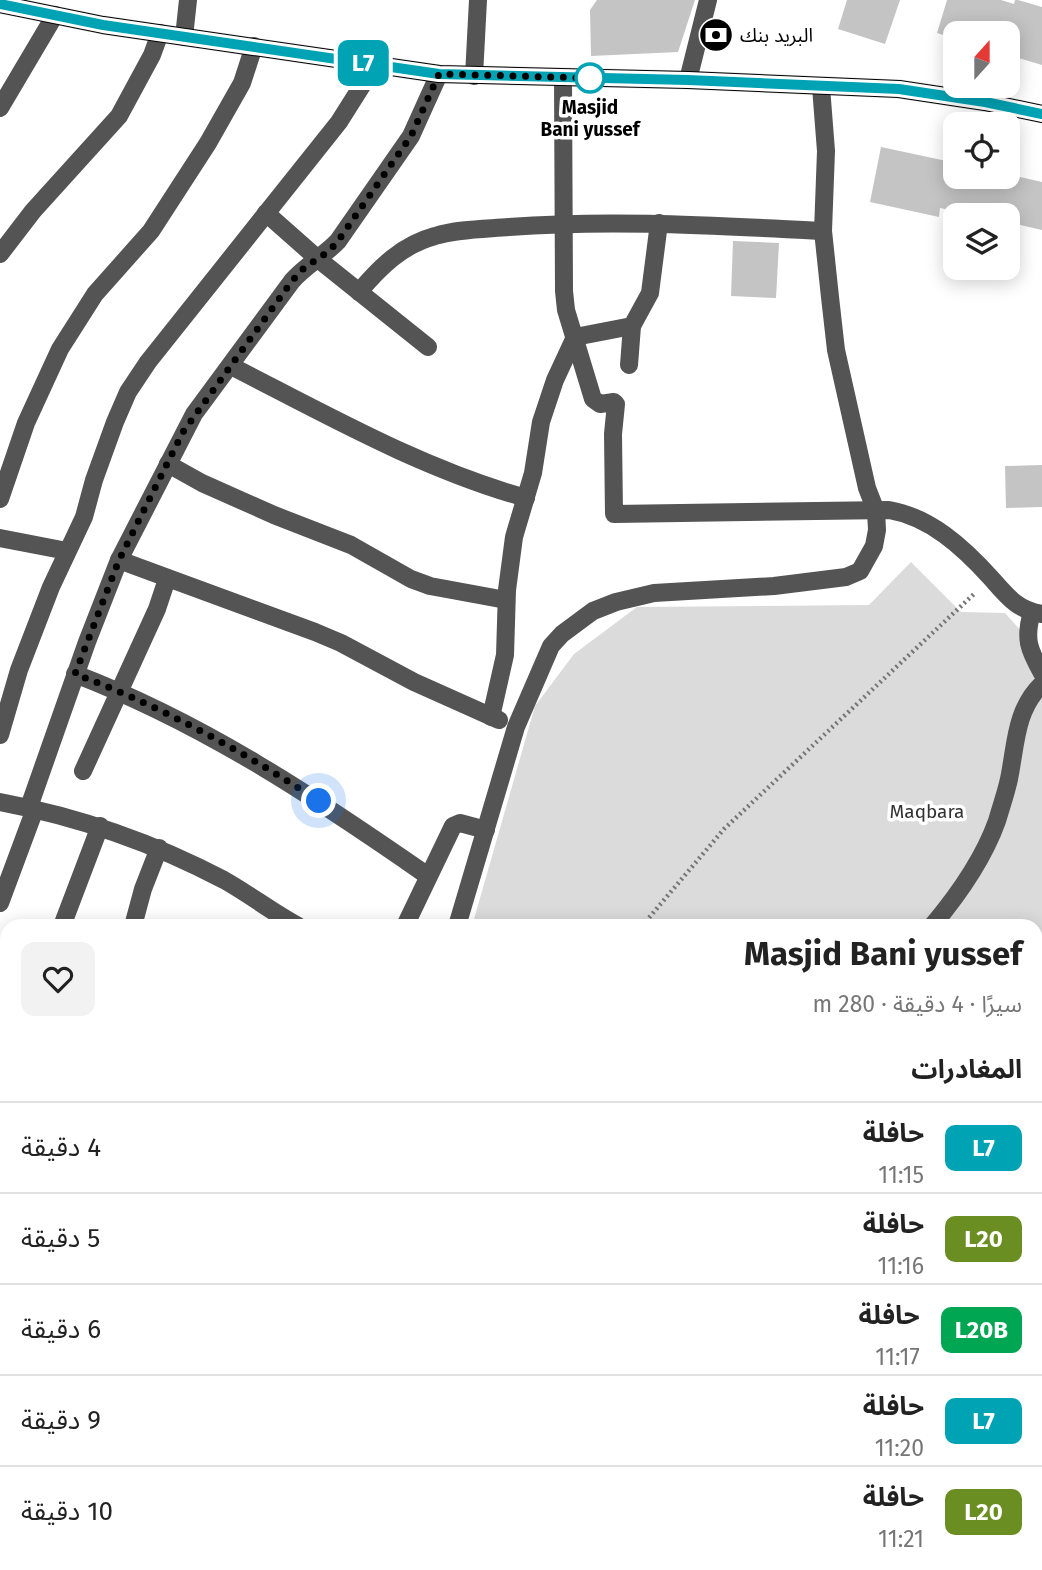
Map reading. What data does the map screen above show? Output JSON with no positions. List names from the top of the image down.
{
  "parks": ["Maqbara"],
  "places": {
    "bank": ["البريد بنك"],
    "other": ["Masjid Bani yussef"]
  },
  "lines": ["bus line L7"],
  "north": "top",
  "page": {
    "on_map": "L7",
    "heading": [
      ["Masjid Bani yussef", "سيرًا · 4 دقيقة · 280 m"],
      "المغادرات"
    ],
    "list": [
      {
        "mark": "L7",
        "name": "حافلة",
        "note": "11:15",
        "value": "4 دقيقة"
      },
      {
        "mark": "L20",
        "name": "حافلة",
        "note": "11:16",
        "value": "5 دقيقة"
      },
      {
        "mark": "L20B",
        "name": "حافلة",
        "note": "11:17",
        "value": "6 دقيقة"
      },
      {
        "mark": "L7",
        "name": "حافلة",
        "note": "11:20",
        "value": "9 دقيقة"
      },
      {
        "mark": "L20",
        "name": "حافلة",
        "note": "11:21",
        "value": "10 دقيقة"
      }
    ]
  }
}
